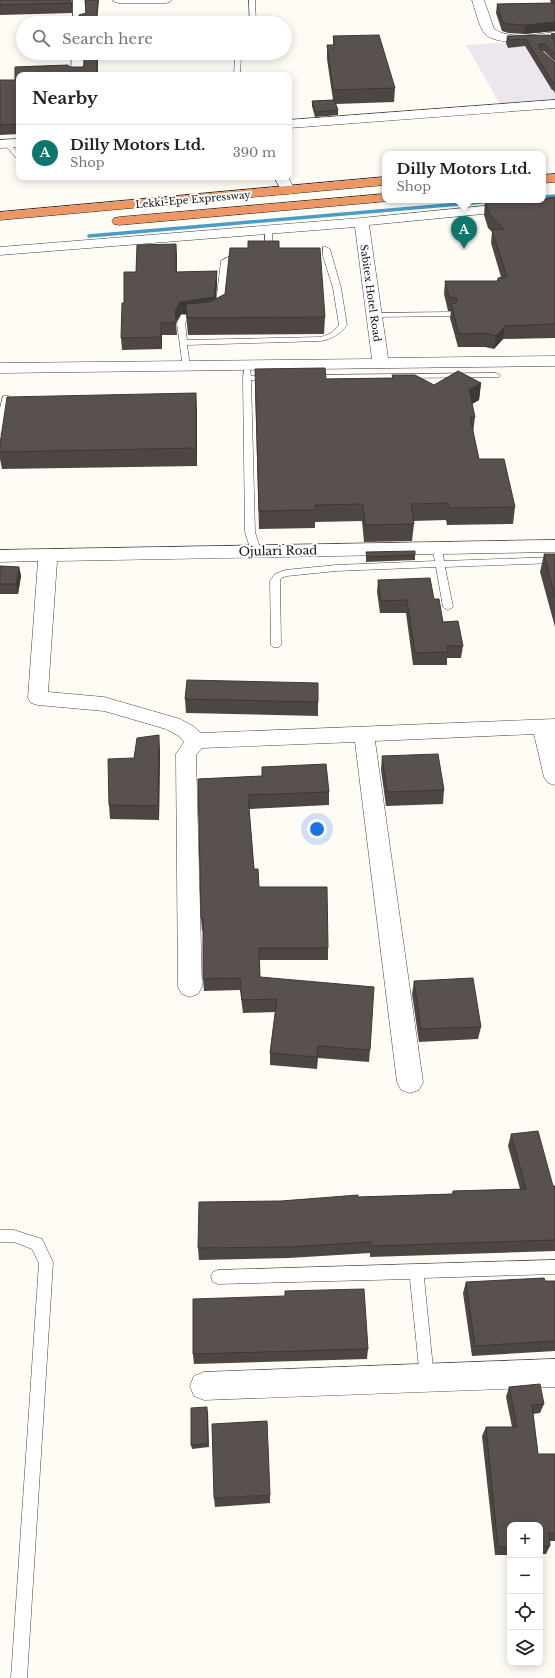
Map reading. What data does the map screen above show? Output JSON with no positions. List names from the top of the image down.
{
  "streets": {
    "highway": ["Lekki-Epe Expressway"],
    "street": ["Sabitex Hotel Road", "Ojulari Road"]
  },
  "page": {
    "search": "Search here",
    "heading": "Nearby",
    "list": [
      {
        "mark": "A",
        "name": "Dilly Motors Ltd.",
        "note": "Shop",
        "value": "390 m"
      }
    ],
    "popup": ["Dilly Motors Ltd.", "Shop"],
    "pins": "A",
    "map_buttons": ["+", "−"]
  }
}
